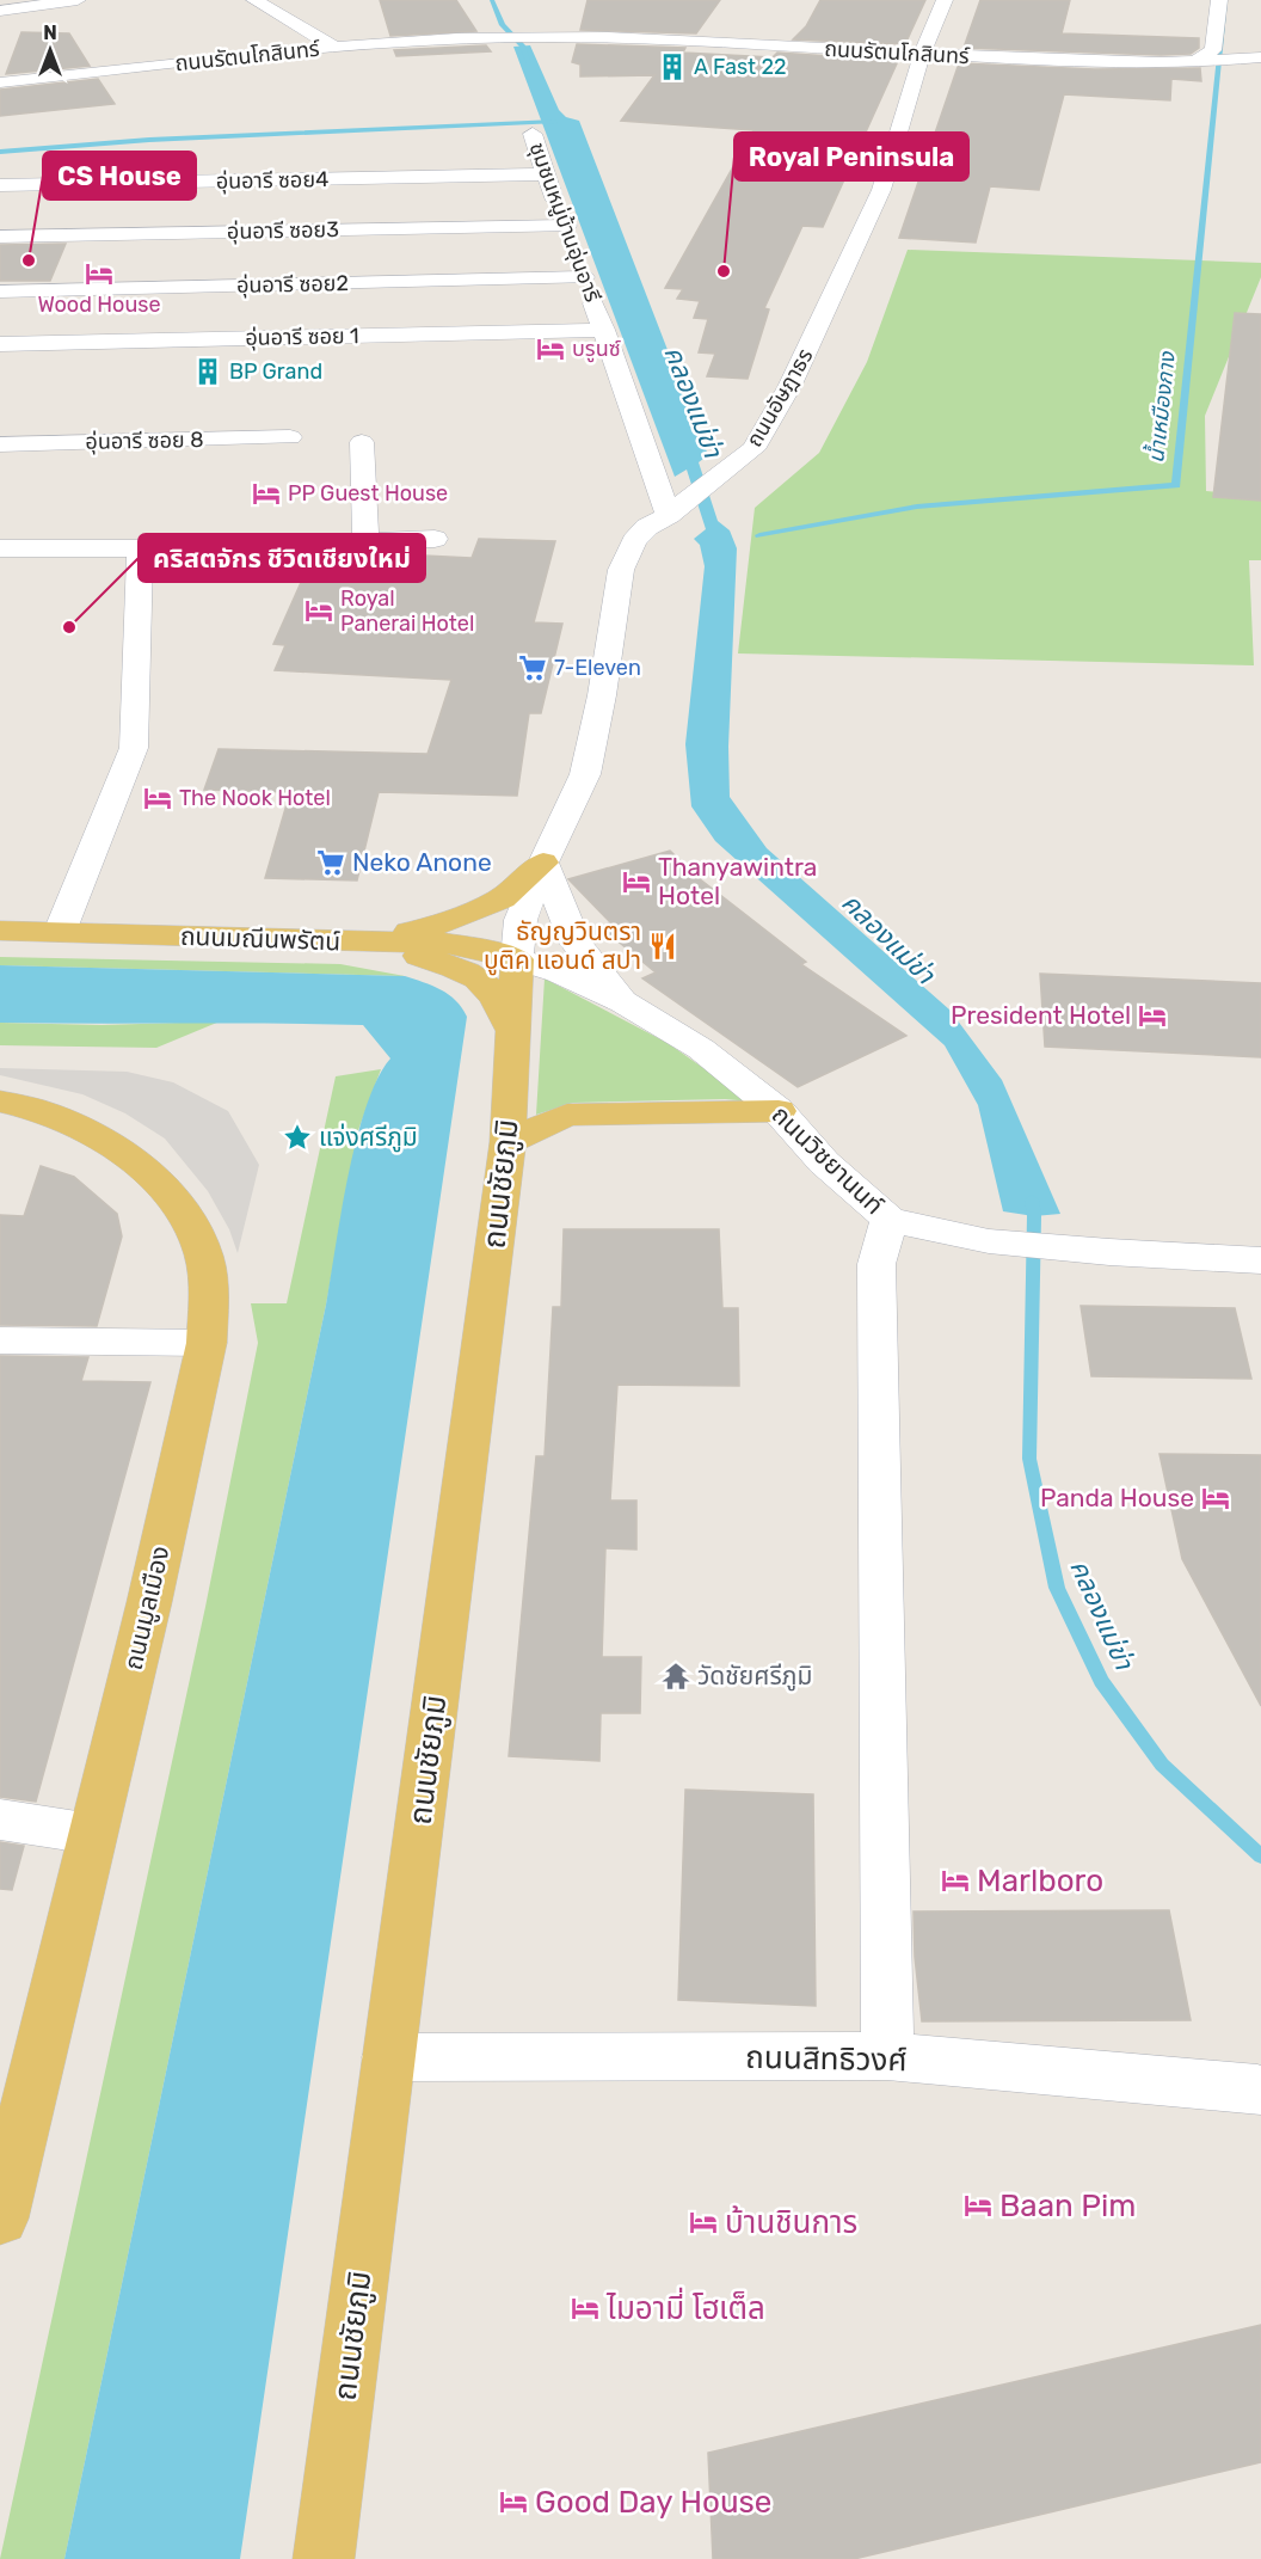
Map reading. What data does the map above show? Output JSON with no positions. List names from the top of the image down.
{
  "streets": {
    "main road": ["ถนนมณีนพรัตน์", "ถนนชัยภูมิ", "ถนนมูลเมือง"],
    "street": [
      "ถนนรัตนโกสินทร์",
      "อุ่นอารี ซอย4",
      "ชุมชนหมู่บ้านอุ่นอารี",
      "อุ่นอารี ซอย3",
      "อุ่นอารี ซอย2",
      "อุ่นอารี ซอย 1",
      "ถนนอัษฎาธร",
      "อุ่นอารี ซอย 8",
      "ถนนวิชยานนท์",
      "ถนนสิทธิวงศ์"
    ]
  },
  "crossings": [
    ["ถนนรัตนโกสินทร์", "ถนนอัษฎาธร"],
    ["อุ่นอารี ซอย4", "ชุมชนหมู่บ้านอุ่นอารี"],
    ["ชุมชนหมู่บ้านอุ่นอารี", "อุ่นอารี ซอย3"],
    ["ชุมชนหมู่บ้านอุ่นอารี", "อุ่นอารี ซอย2"],
    ["ชุมชนหมู่บ้านอุ่นอารี", "อุ่นอารี ซอย 1"],
    ["ชุมชนหมู่บ้านอุ่นอารี", "ถนนอัษฎาธร"],
    ["ถนนอัษฎาธร", "ถนนมณีนพรัตน์"],
    ["ถนนอัษฎาธร", "ถนนวิชยานนท์"],
    ["ถนนอัษฎาธร", "ถนนชัยภูมิ"],
    ["ถนนมณีนพรัตน์", "ถนนวิชยานนท์"],
    ["ถนนมณีนพรัตน์", "ถนนชัยภูมิ"],
    ["ถนนวิชยานนท์", "ถนนชัยภูมิ"],
    ["ถนนชัยภูมิ", "ถนนสิทธิวงศ์"]
  ],
  "water": ["คลองแม่ข่า", "น้ำเหมืองกาง"],
  "places": {
    "building": ["A Fast 22", "BP Grand"],
    "other": ["CS House", "Royal Peninsula", "คริสตจักร ชีวิตเชียงใหม่"],
    "hotel": [
      "Wood House",
      "บรูนซ์",
      "PP Guest House",
      "Royal Panerai Hotel",
      "The Nook Hotel",
      "Thanyawintra Hotel",
      "President Hotel",
      "Panda House",
      "Marlboro",
      "Baan Pim",
      "บ้านชินการ",
      "ไมอามี่ โฮเต็ล",
      "Good Day House"
    ],
    "supermarket": ["7-Eleven", "Neko Anone"],
    "restaurant": ["ธัญญวินตรา บูติค แอนด์ สปา"],
    "place": ["แจ่งศรีภูมิ"],
    "temple": ["วัดชัยศรีภูมิ"]
  },
  "north": "top"
}
